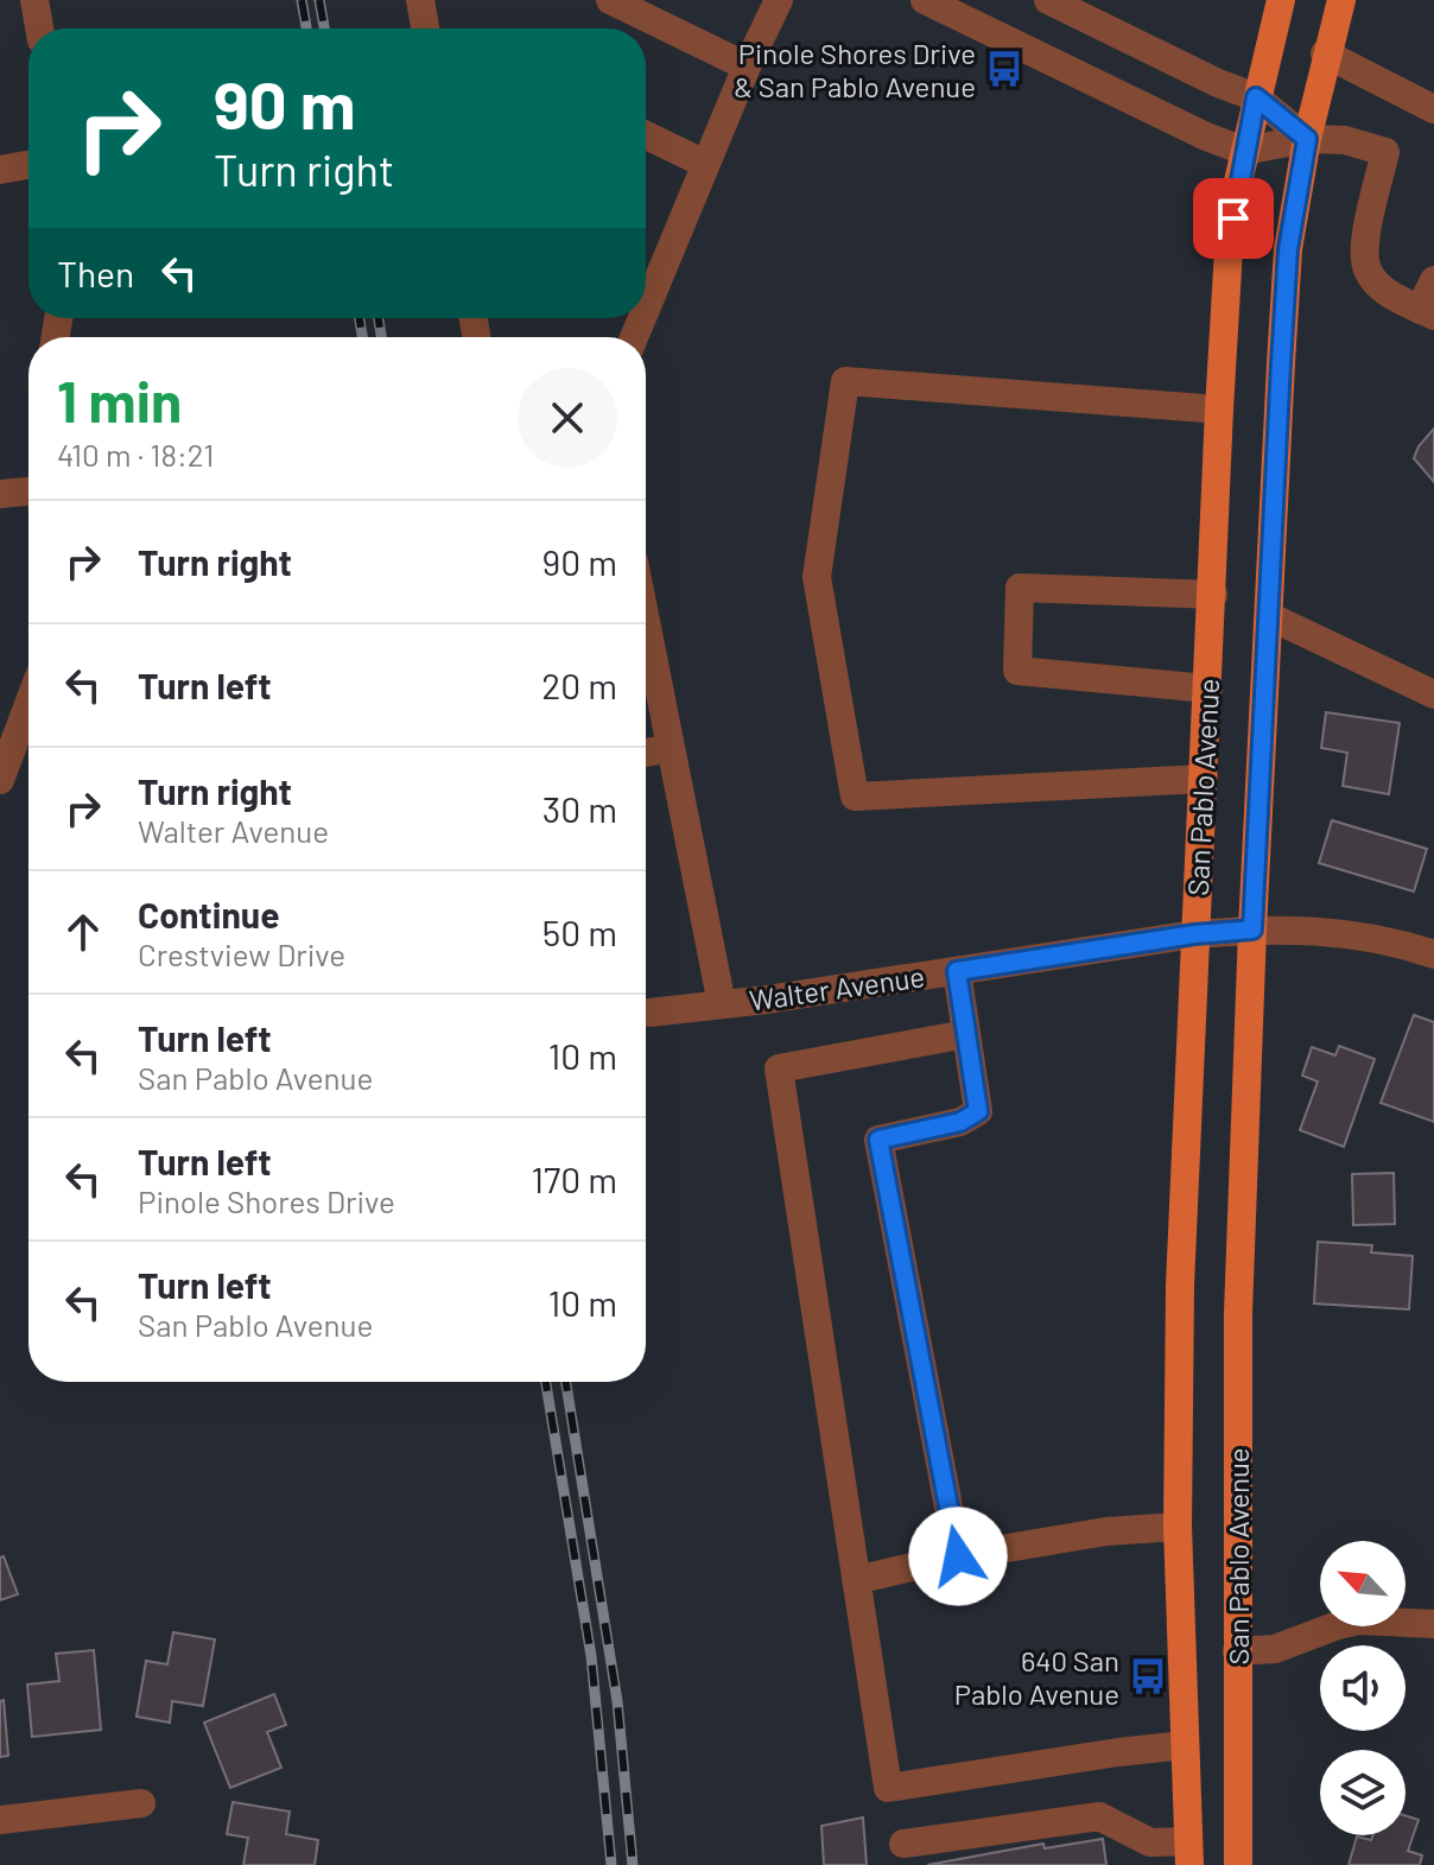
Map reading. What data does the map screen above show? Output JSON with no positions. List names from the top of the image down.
{
  "streets": {
    "main road": ["San Pablo Avenue"],
    "street": ["Walter Avenue"]
  },
  "crossings": [
    ["San Pablo Avenue", "Walter Avenue"]
  ],
  "places": {
    "bus stop": ["Pinole Shores Drive & San Pablo Avenue", "640 San Pablo Avenue"]
  },
  "north": "top left",
  "page": {
    "turn": ["90 m", "Turn right"],
    "then": "Then",
    "heading": ["1 min", "410 m · 18:21"],
    "list": [
      {
        "name": "Turn right",
        "value": "90 m"
      },
      {
        "name": "Turn left",
        "value": "20 m"
      },
      {
        "name": "Turn right",
        "note": "Walter Avenue",
        "value": "30 m"
      },
      {
        "name": "Continue",
        "note": "Crestview Drive",
        "value": "50 m"
      },
      {
        "name": "Turn left",
        "note": "San Pablo Avenue",
        "value": "10 m"
      },
      {
        "name": "Turn left",
        "note": "Pinole Shores Drive",
        "value": "170 m"
      },
      {
        "name": "Turn left",
        "note": "San Pablo Avenue",
        "value": "10 m"
      }
    ]
  }
}
